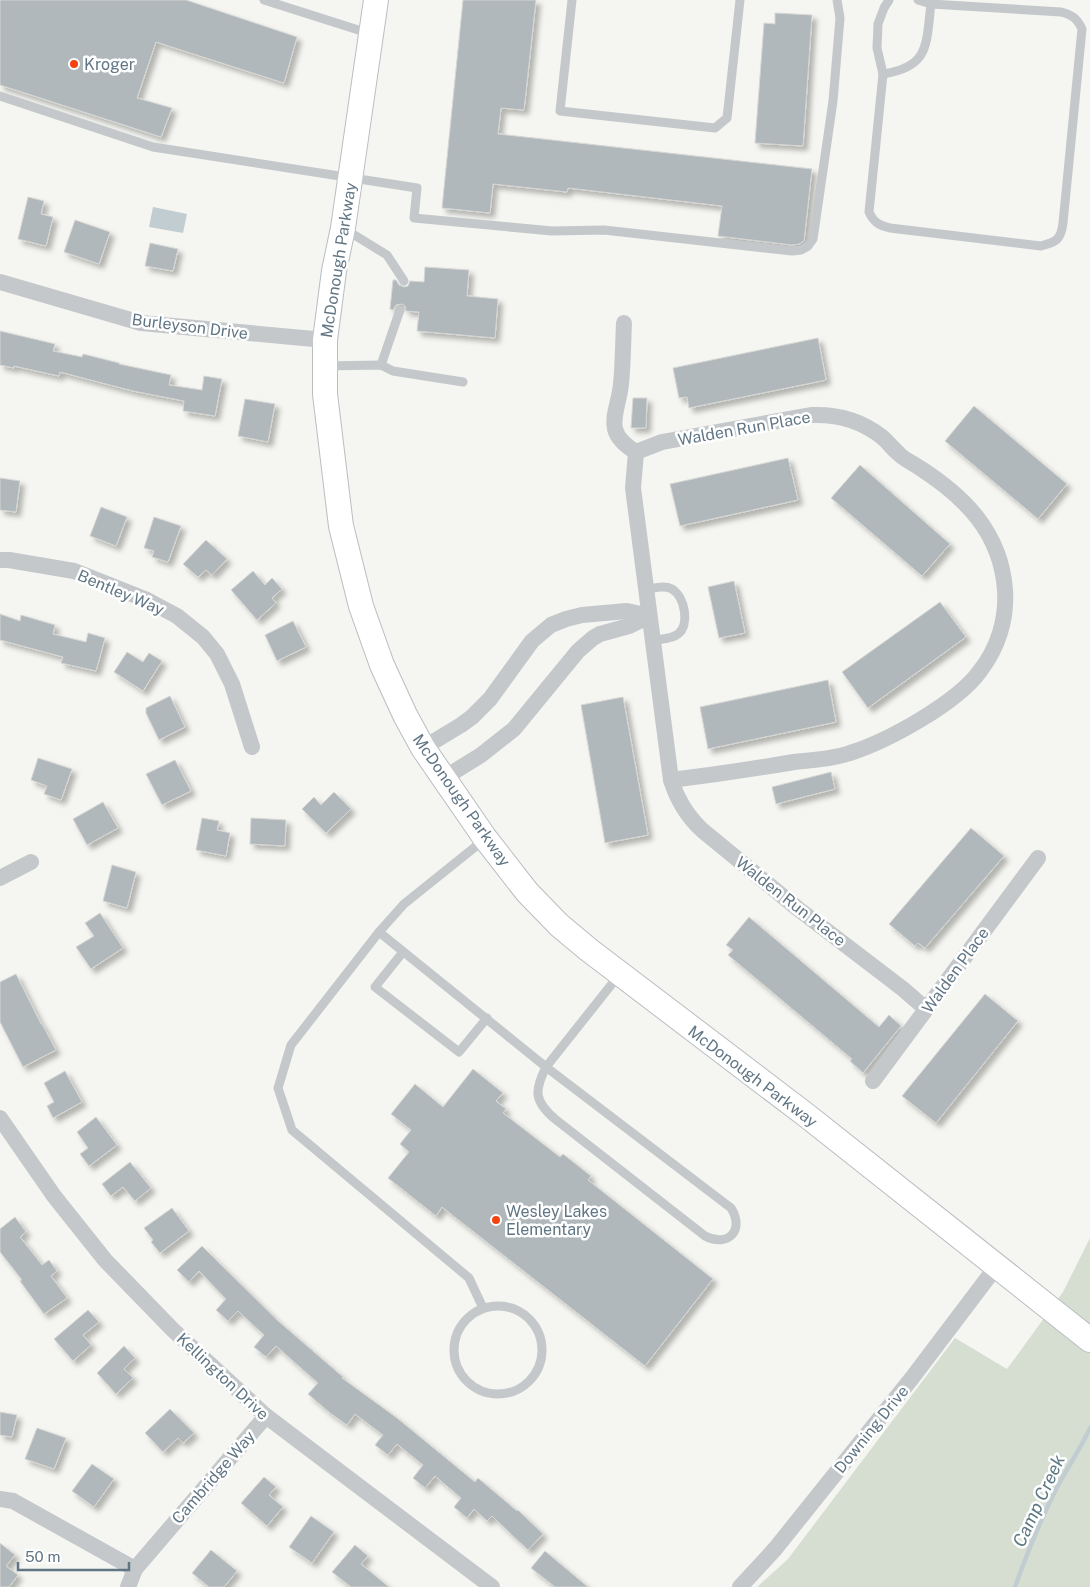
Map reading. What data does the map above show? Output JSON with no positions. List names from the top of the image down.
{
  "streets": {
    "street": [
      "McDonough Parkway",
      "Burleyson Drive",
      "Walden Run Place",
      "Bentley Way",
      "Walden Place",
      "Kellington Drive",
      "Downing Drive",
      "Cambridge Way"
    ]
  },
  "crossings": [
    ["McDonough Parkway", "Burleyson Drive"],
    ["McDonough Parkway", "Downing Drive"],
    ["Walden Run Place", "Walden Place"],
    ["Kellington Drive", "Cambridge Way"]
  ],
  "water": ["Camp Creek"],
  "places": ["Kroger", "Wesley Lakes Elementary"],
  "scale_bar": "50 m"
}
